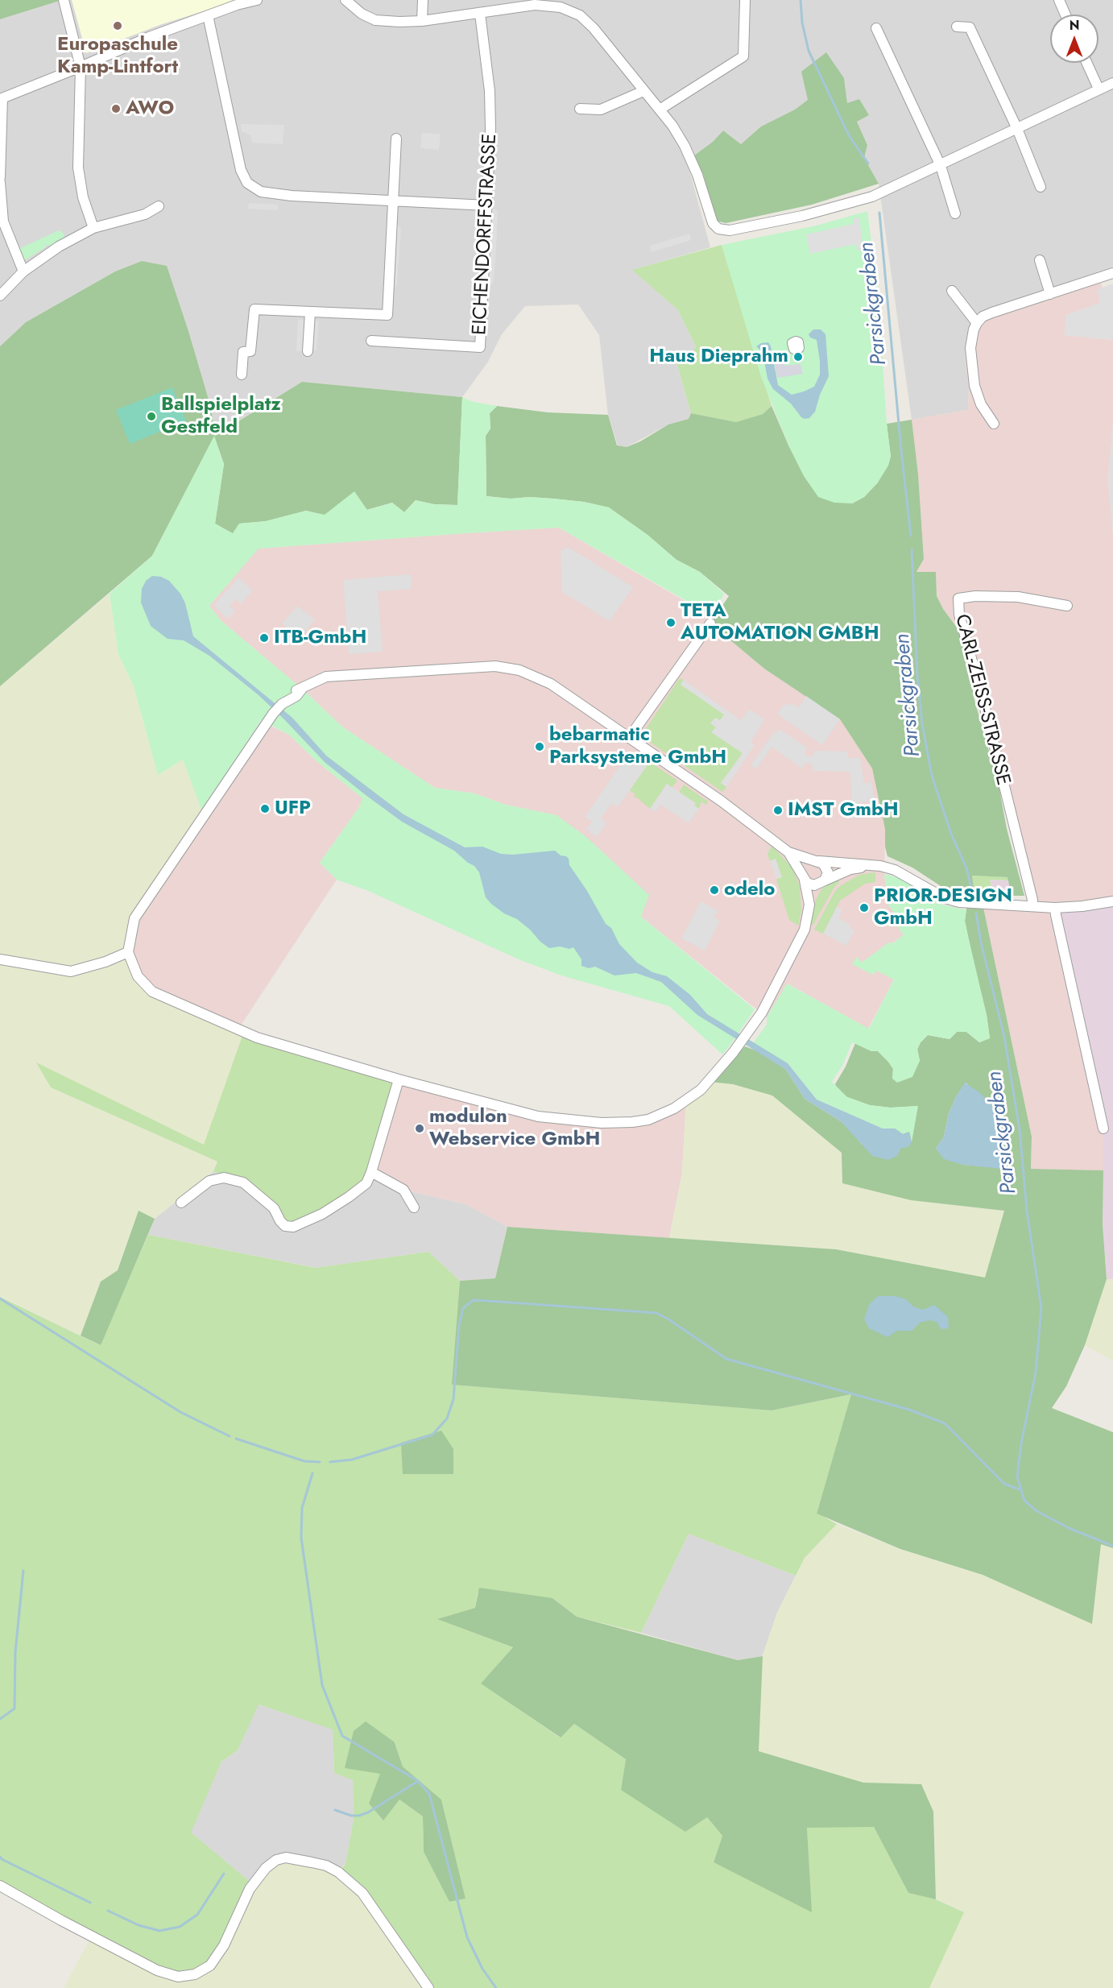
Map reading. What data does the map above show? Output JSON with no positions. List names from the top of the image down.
{
  "streets": {
    "street": ["EICHENDORFFSTRASSE", "CARL-ZEISS-STRASSE"]
  },
  "water": ["Parsickgraben"],
  "places": [
    "Europaschule Kamp-Lintfort",
    "AWO",
    "Haus Dieprahm",
    "Ballspielplatz Gestfeld",
    "TETA AUTOMATION GMBH",
    "ITB-GmbH",
    "bebarmatic Parksysteme GmbH",
    "UFP",
    "IMST GmbH",
    "odelo",
    "PRIOR-DESIGN GmbH",
    "modulon Webservice GmbH"
  ],
  "north": "top"
}
